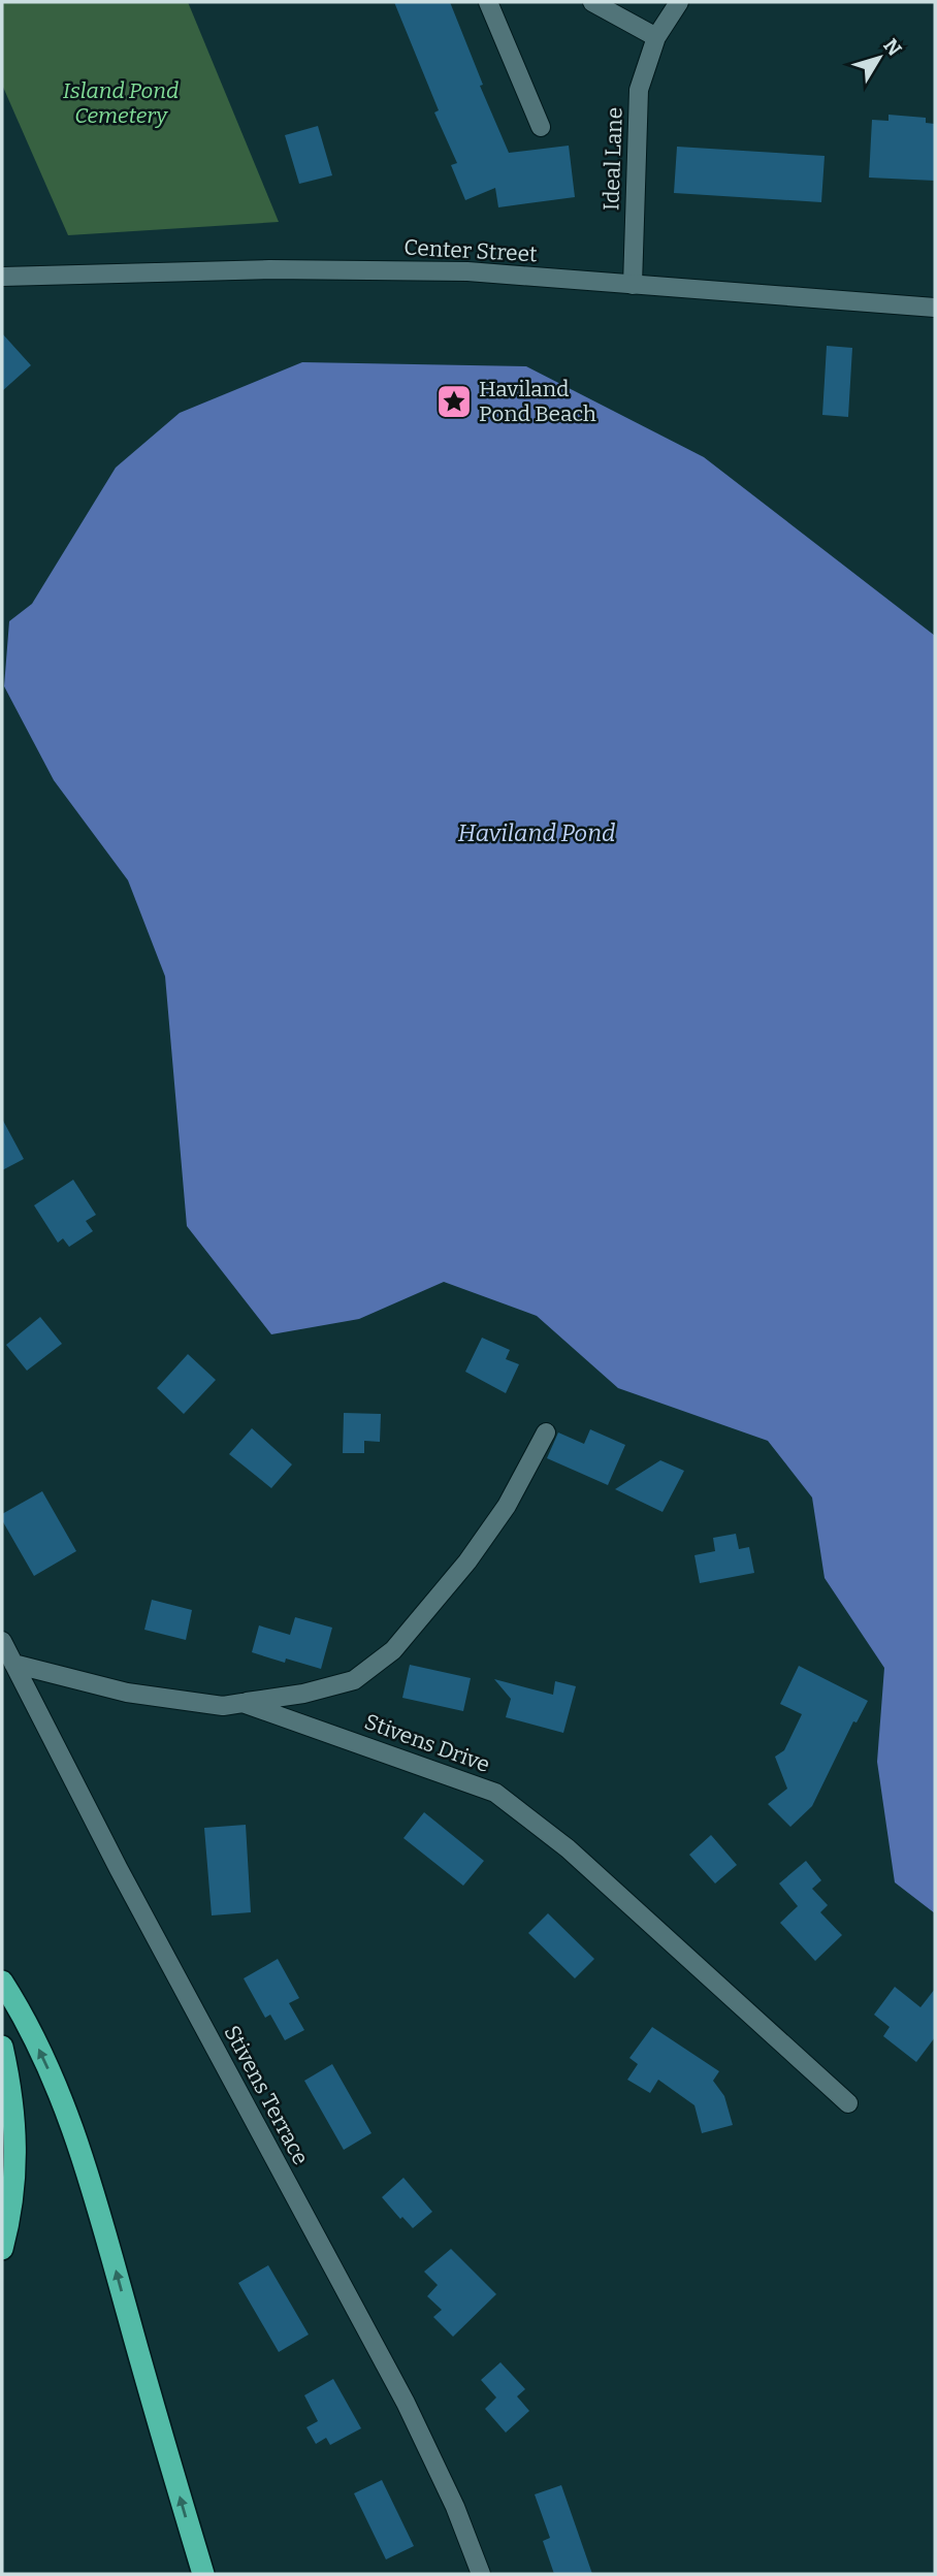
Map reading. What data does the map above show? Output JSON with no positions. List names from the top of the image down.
{
  "streets": {
    "street": [
      "Ideal Lane",
      "Center Street",
      "Stivens Drive",
      "Stivens Terrace"
    ]
  },
  "crossings": [
    ["Ideal Lane", "Center Street"],
    ["Stivens Drive", "Stivens Terrace"]
  ],
  "water": ["Haviland Pond"],
  "parks": ["Island Pond Cemetery"],
  "places": {
    "place": ["Haviland Pond Beach"]
  },
  "north": "top right"
}
